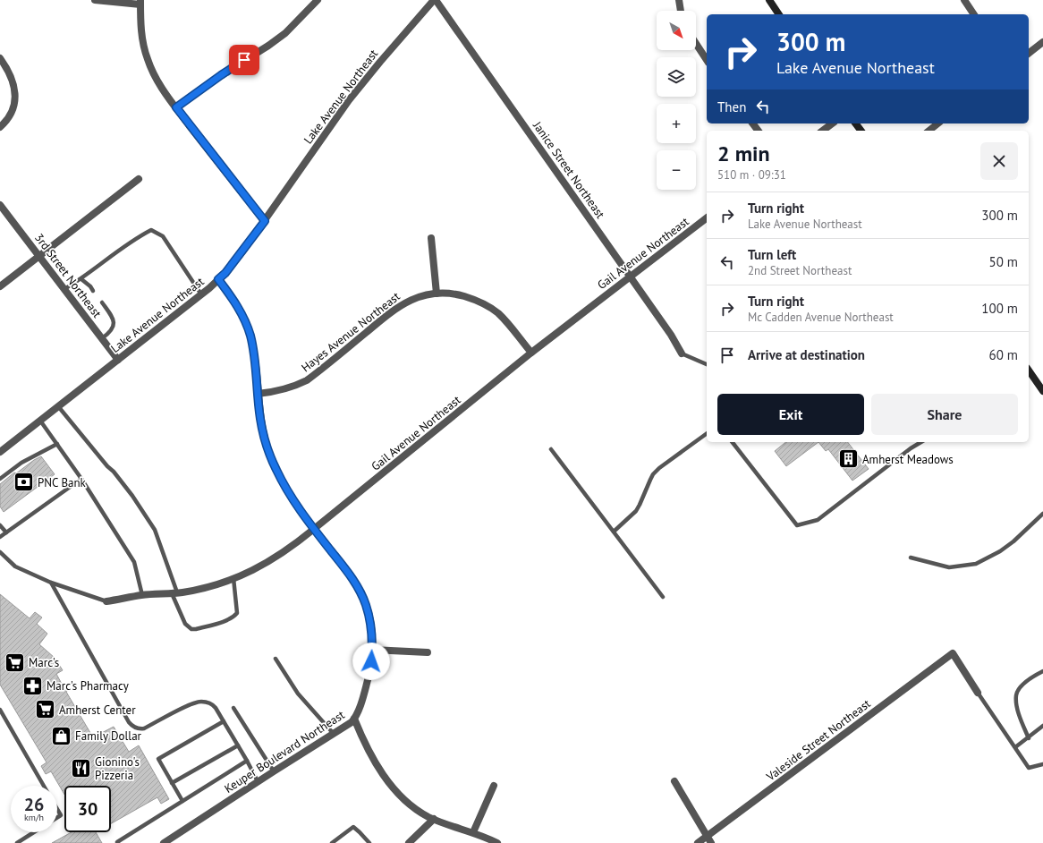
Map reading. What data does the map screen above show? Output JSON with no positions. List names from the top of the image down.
{
  "streets": {
    "street": [
      "Lake Avenue Northeast",
      "Janice Street Northeast",
      "Gail Avenue Northeast",
      "3rd Street Northeast",
      "Hayes Avenue Northeast",
      "Valeside Street Northeast",
      "Keuper Boulevard Northeast"
    ]
  },
  "crossings": [
    ["Lake Avenue Northeast", "Janice Street Northeast"],
    ["Lake Avenue Northeast", "3rd Street Northeast"],
    ["Lake Avenue Northeast", "Keuper Boulevard Northeast"],
    ["Janice Street Northeast", "Gail Avenue Northeast"],
    ["Gail Avenue Northeast", "Hayes Avenue Northeast"],
    ["Gail Avenue Northeast", "Keuper Boulevard Northeast"],
    ["Hayes Avenue Northeast", "Keuper Boulevard Northeast"]
  ],
  "places": {
    "building": ["Amherst Meadows"],
    "bank": ["PNC Bank"],
    "supermarket": ["Marc's", "Amherst Center"],
    "pharmacy": ["Marc's Pharmacy"],
    "shop": ["Family Dollar"],
    "restaurant": ["Gionino's Pizzeria"]
  },
  "north": "bottom right",
  "page": {
    "map_buttons": ["+", "−"],
    "turn": ["300 m", "Lake Avenue Northeast"],
    "then": "Then",
    "heading": ["2 min", "510 m · 09:31"],
    "list": [
      {
        "name": "Turn right",
        "note": "Lake Avenue Northeast",
        "value": "300 m"
      },
      {
        "name": "Turn left",
        "note": "2nd Street Northeast",
        "value": "50 m"
      },
      {
        "name": "Turn right",
        "note": "Mc Cadden Avenue Northeast",
        "value": "100 m"
      },
      {
        "name": "Arrive at destination",
        "value": "60 m"
      }
    ],
    "buttons": ["Exit", "Share"],
    "speed": "26 km/h",
    "limit": "30"
  }
}
